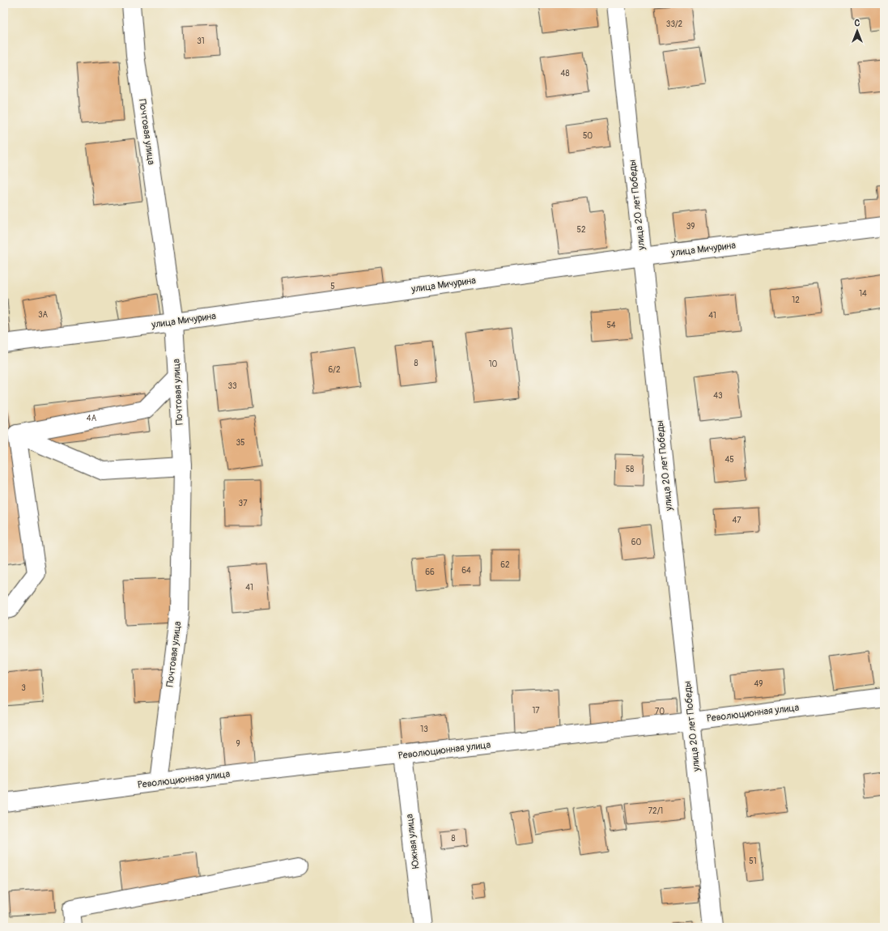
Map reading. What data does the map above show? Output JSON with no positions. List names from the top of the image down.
{
  "streets": {
    "street": [
      "Почтовая улица",
      "улица 20 лет Победы",
      "улица Мичурина",
      "Революционная улица",
      "Южная улица"
    ]
  },
  "crossings": [
    ["Почтовая улица", "улица Мичурина"],
    ["Почтовая улица", "Революционная улица"],
    ["улица 20 лет Победы", "улица Мичурина"],
    ["улица 20 лет Победы", "Революционная улица"],
    ["Революционная улица", "Южная улица"]
  ],
  "house_numbers": [
    "33/2",
    "31",
    "48",
    "50",
    "39",
    "52",
    "5",
    "14",
    "12",
    "3А",
    "41",
    "54",
    "8",
    "10",
    "6/2",
    "33",
    "43",
    "4А",
    "35",
    "45",
    "58",
    "37",
    "47",
    "60",
    "62",
    "64",
    "66",
    "41",
    "49",
    "3",
    "17",
    "70",
    "13",
    "9",
    "72/1",
    "8",
    "51"
  ],
  "north": "top"
}
